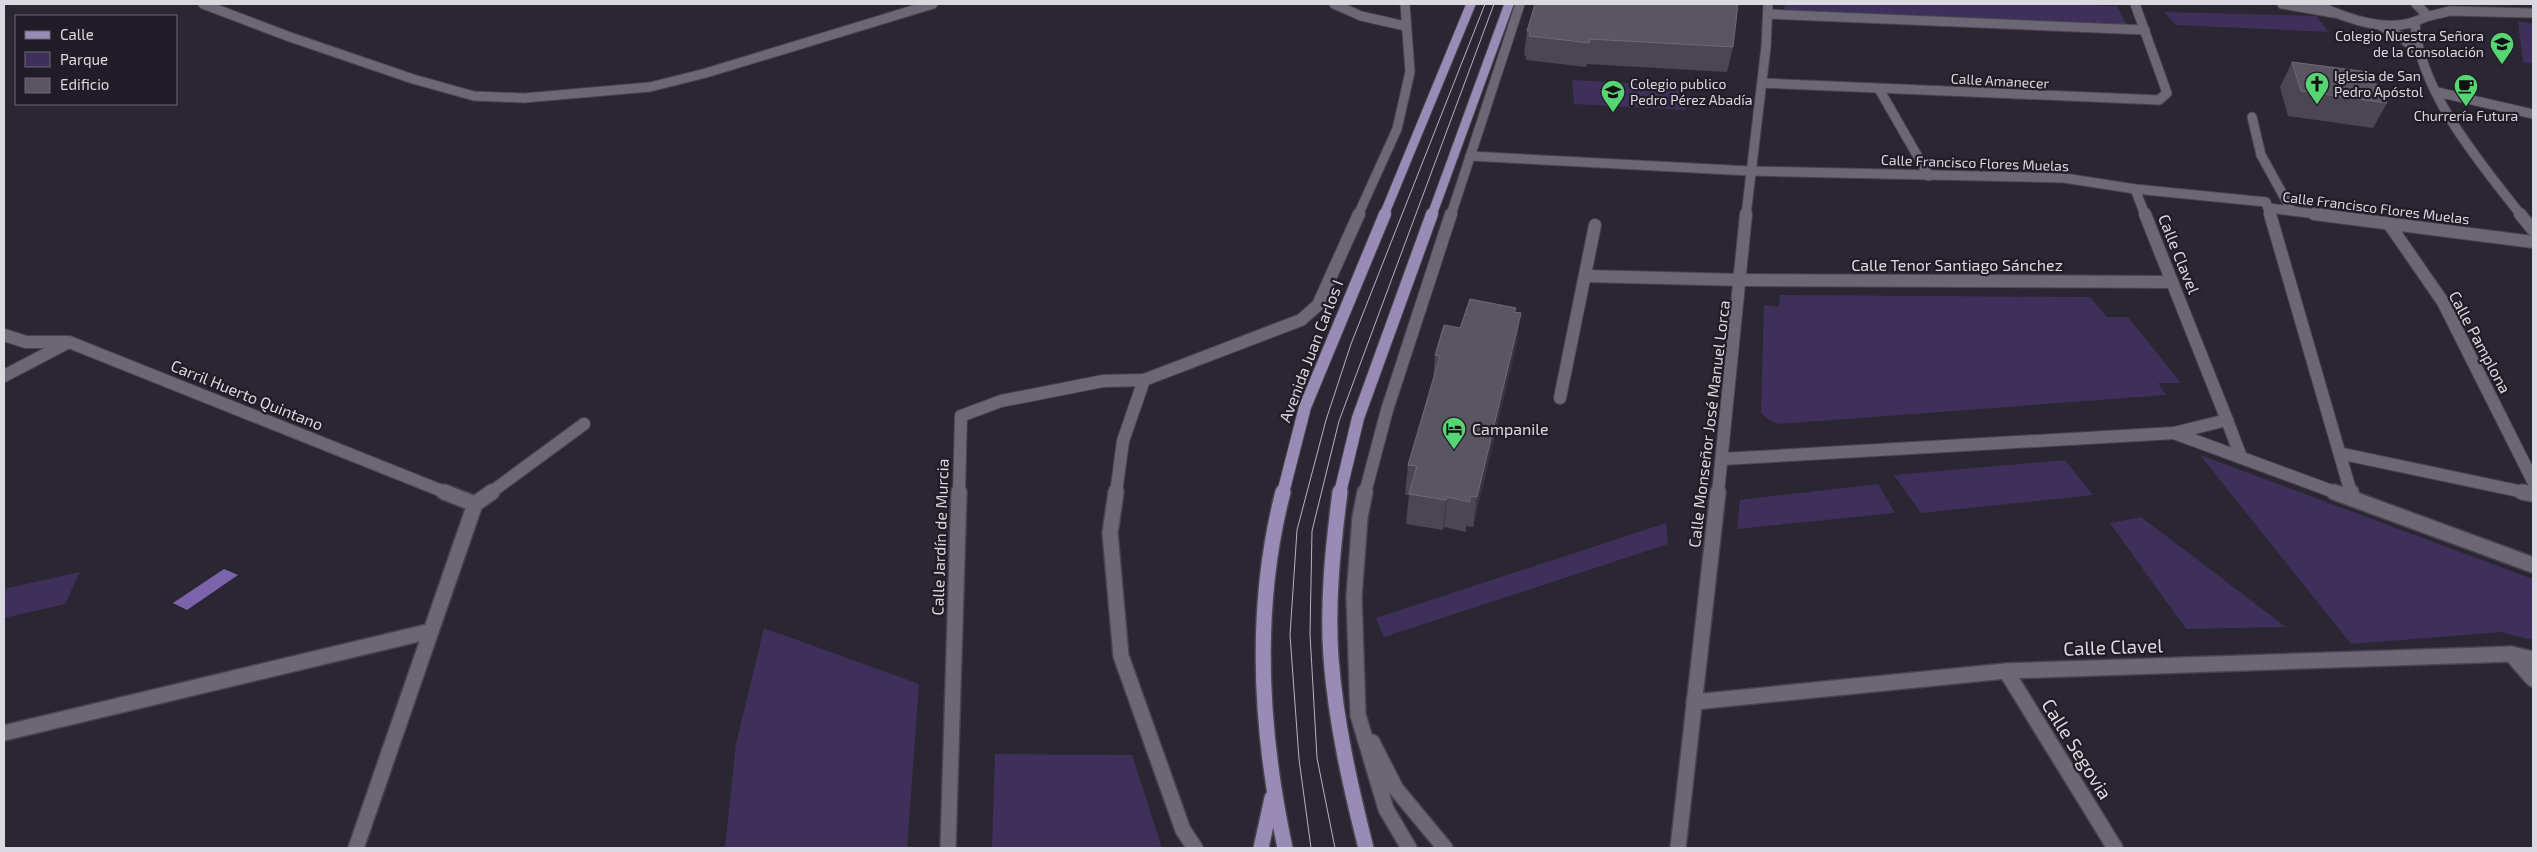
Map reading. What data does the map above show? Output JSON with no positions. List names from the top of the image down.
{
  "streets": {
    "main road": ["Avenida Juan Carlos I"],
    "street": [
      "Calle Amanecer",
      "Calle Francisco Flores Muelas",
      "Calle Clavel",
      "Calle Tenor Santiago Sánchez",
      "Calle Pamplona",
      "Carril Huerto Quintano",
      "Calle Monseñor José Manuel Lorca",
      "Calle Jardín de Murcia",
      "Calle Segovia"
    ]
  },
  "crossings": [
    ["Calle Amanecer", "Calle Monseñor José Manuel Lorca"],
    ["Calle Francisco Flores Muelas", "Calle Clavel"],
    ["Calle Francisco Flores Muelas", "Calle Pamplona"],
    ["Calle Francisco Flores Muelas", "Calle Monseñor José Manuel Lorca"],
    ["Calle Clavel", "Calle Tenor Santiago Sánchez"],
    ["Calle Clavel", "Calle Monseñor José Manuel Lorca"],
    ["Calle Clavel", "Calle Segovia"],
    ["Calle Tenor Santiago Sánchez", "Calle Monseñor José Manuel Lorca"]
  ],
  "places": {
    "school or university": ["Colegio Nuestra Señora de la Consolación", "Colegio publico Pedro Pérez Abadía"],
    "church": ["Iglesia de San Pedro Apóstol"],
    "cafe": ["Churrería Futura"],
    "hotel": ["Campanile"]
  },
  "legend": ["Calle", "Parque", "Edificio"]
}
